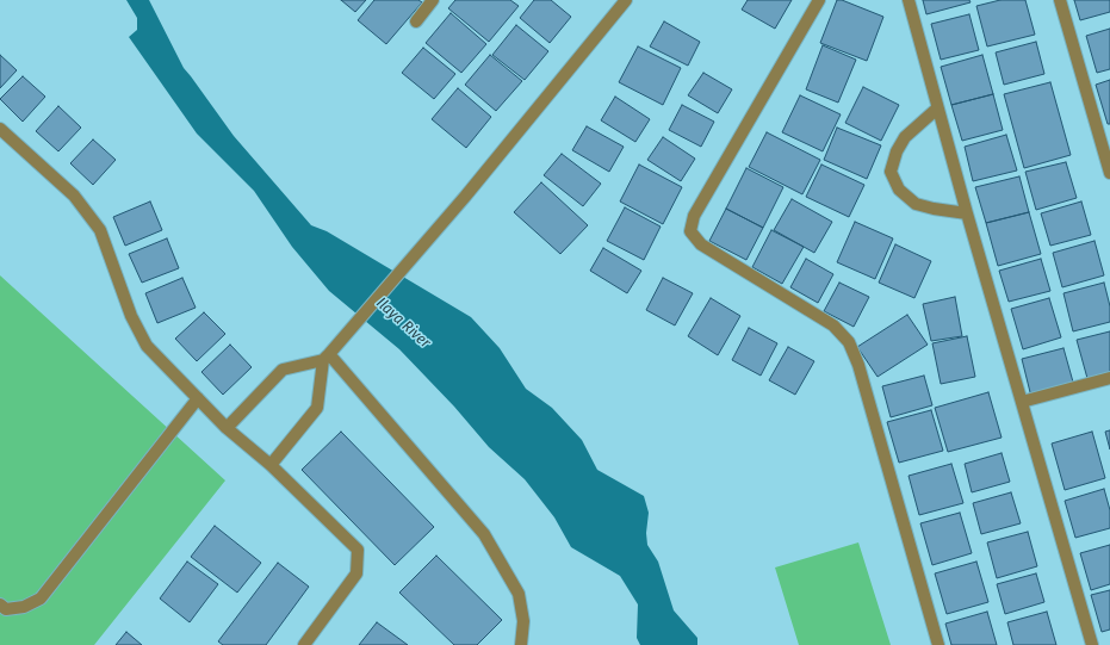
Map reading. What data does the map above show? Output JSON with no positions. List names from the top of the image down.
{
  "water": ["Ilaya River"]
}
